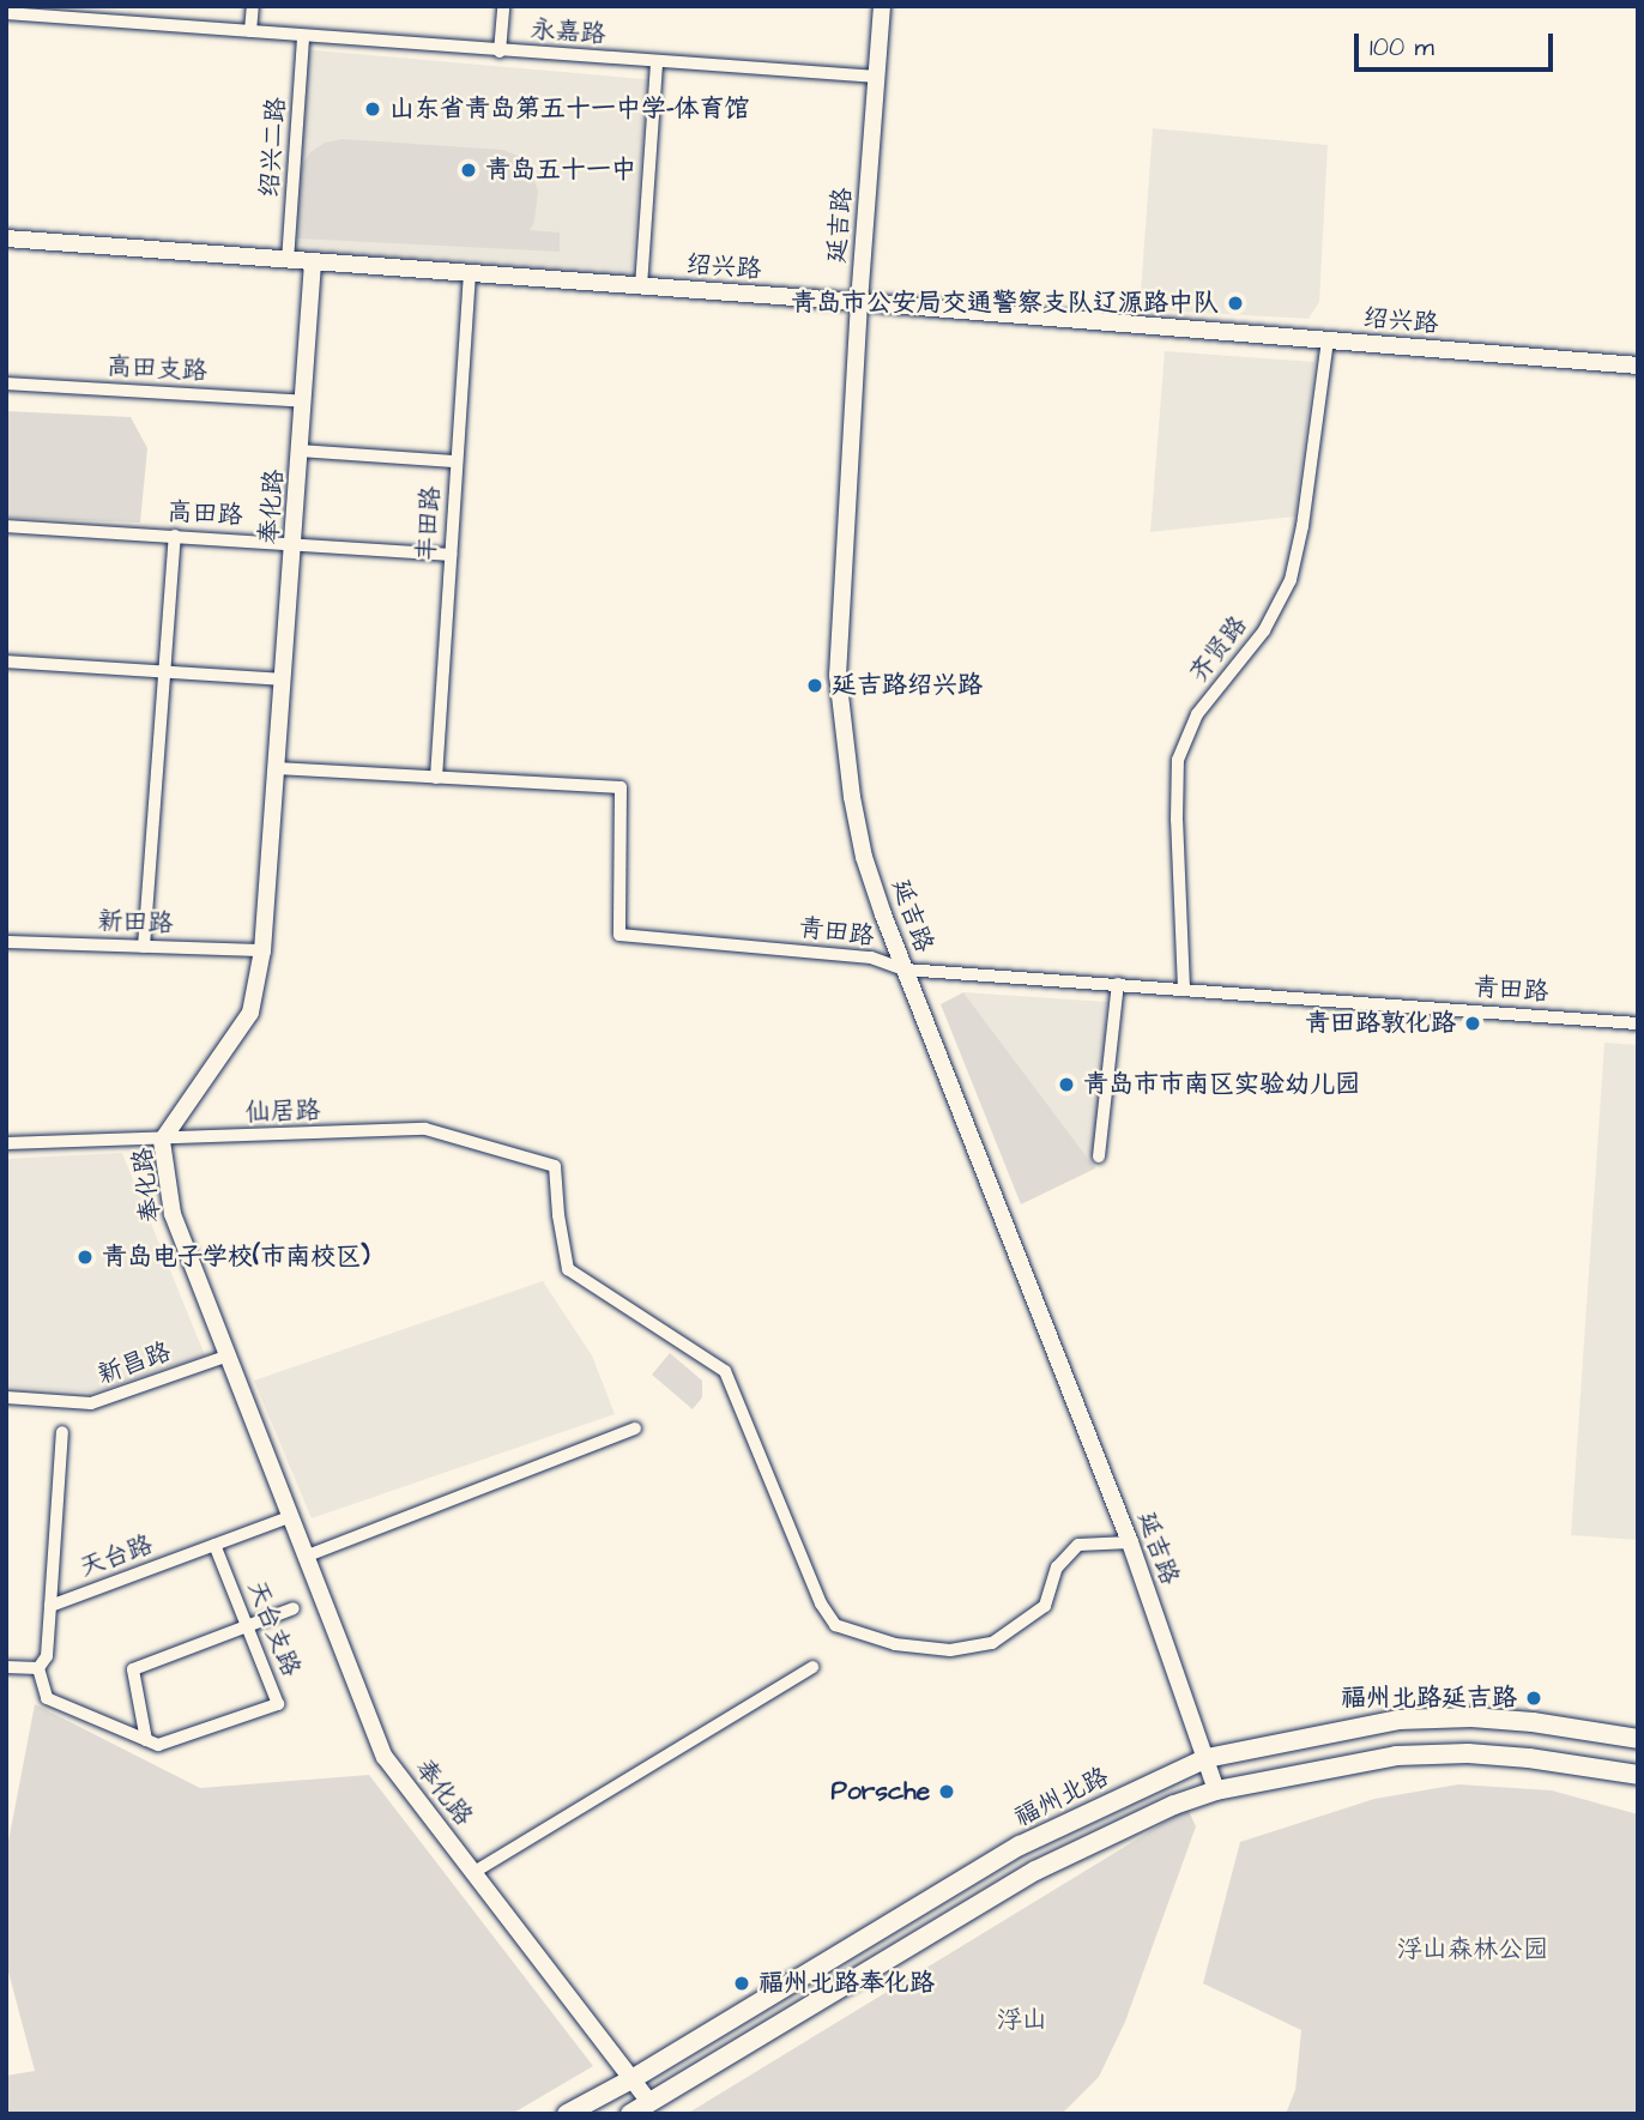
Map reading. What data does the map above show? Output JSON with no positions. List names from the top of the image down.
{
  "streets": {
    "main road": ["福州北路"],
    "street": [
      "永嘉路",
      "绍兴二路",
      "延吉路",
      "绍兴路",
      "高田支路",
      "奉化路",
      "高田路",
      "丰田路",
      "齐贤路",
      "新田路",
      "青田路",
      "仙居路",
      "新昌路",
      "天台路",
      "天台支路"
    ]
  },
  "crossings": [
    ["永嘉路", "绍兴二路"],
    ["永嘉路", "延吉路"],
    ["绍兴二路", "绍兴路"],
    ["延吉路", "绍兴路"],
    ["延吉路", "青田路"],
    ["延吉路", "仙居路"],
    ["延吉路", "福州北路"],
    ["绍兴路", "奉化路"],
    ["绍兴路", "丰田路"],
    ["绍兴路", "齐贤路"],
    ["高田支路", "奉化路"],
    ["奉化路", "高田路"],
    ["奉化路", "新田路"],
    ["奉化路", "青田路"],
    ["奉化路", "仙居路"],
    ["奉化路", "新昌路"],
    ["奉化路", "天台路"],
    ["奉化路", "福州北路"],
    ["高田路", "丰田路"],
    ["丰田路", "青田路"],
    ["齐贤路", "青田路"],
    ["天台路", "天台支路"]
  ],
  "parks": ["浮山森林公园", "浮山"],
  "places": [
    "山东省青岛第五十一中学-体育馆",
    "青岛五十一中",
    "青岛市公安局交通警察支队辽源路中队",
    "延吉路绍兴路",
    "青田路敦化路",
    "青岛市市南区实验幼儿园",
    "青岛电子学校(市南校区)",
    "福州北路延吉路",
    "Porsche",
    "福州北路奉化路"
  ],
  "scale_bar": "100 m"
}
